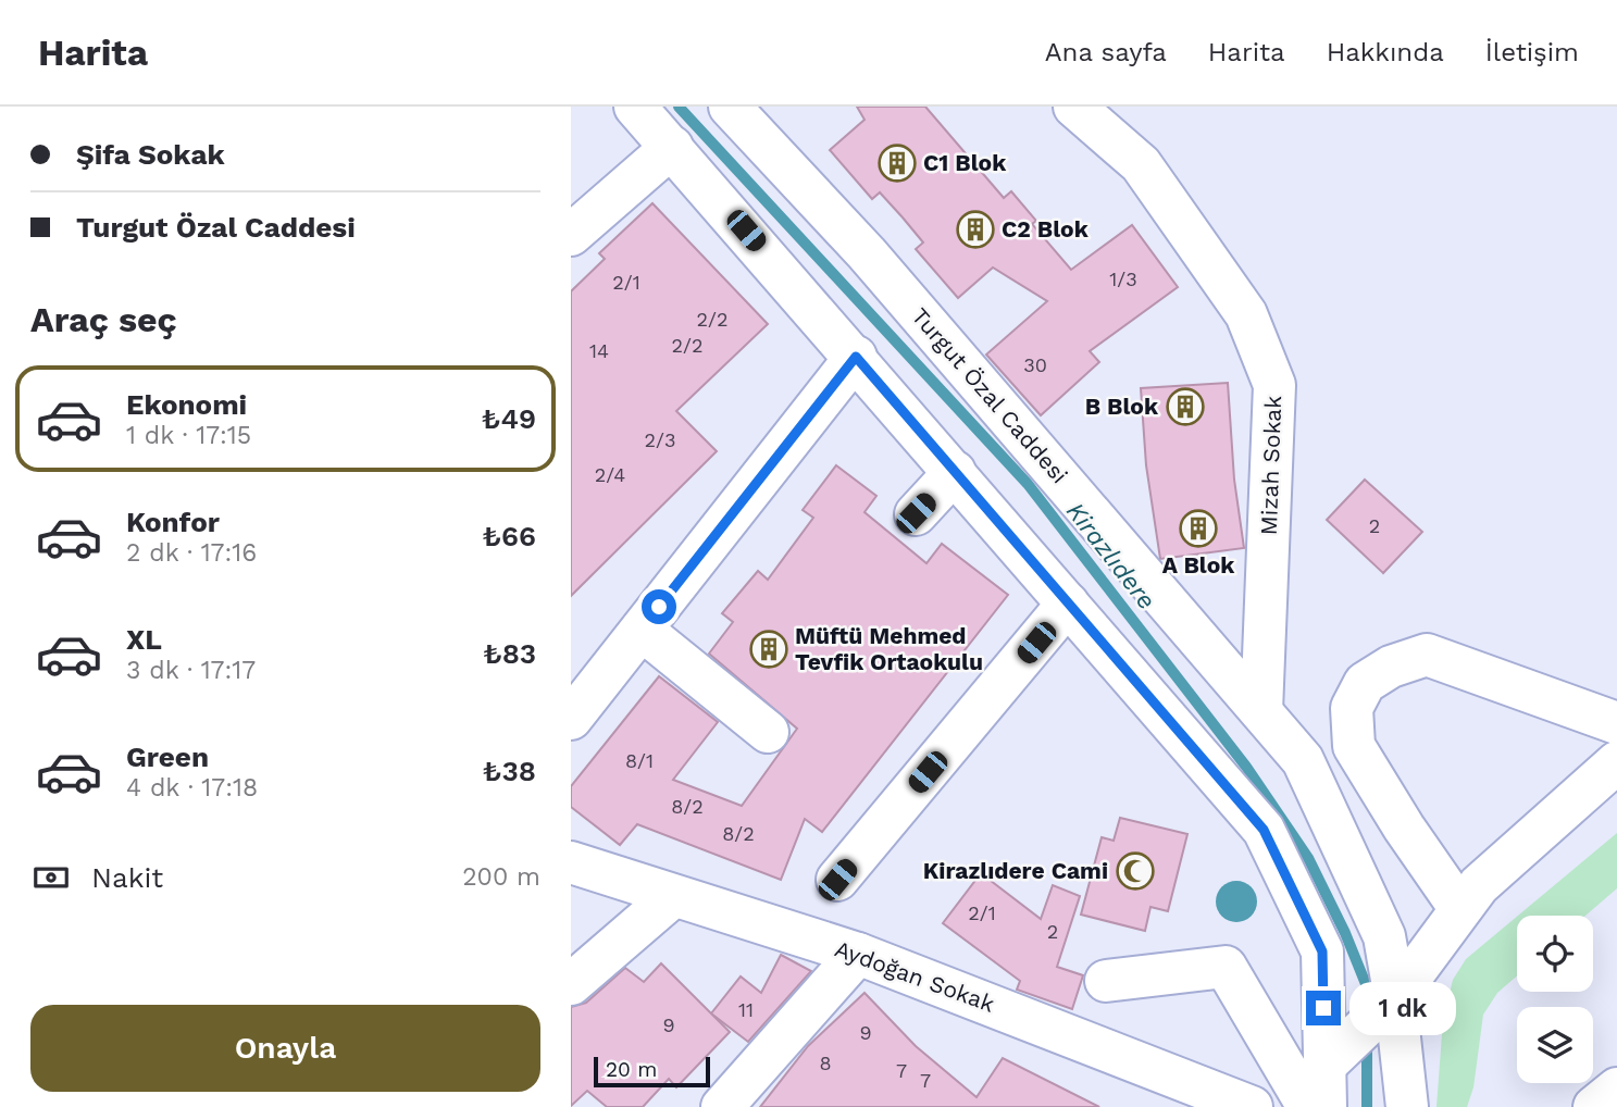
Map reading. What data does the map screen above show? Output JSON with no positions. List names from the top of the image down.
{
  "streets": {
    "street": ["Turgut Özal Caddesi", "Mizah Sokak", "Aydoğan Sokak"]
  },
  "crossings": [
    ["Turgut Özal Caddesi", "Mizah Sokak"]
  ],
  "water": ["Kirazlıdere"],
  "places": {
    "building": [
      "C1 Blok",
      "C2 Blok",
      "B Blok",
      "A Blok",
      "Müftü Mehmed Tevfik Ortaokulu"
    ],
    "mosque": ["Kirazlıdere Cami"]
  },
  "house_numbers": [
    "1/3",
    "2/1",
    "2/2",
    "2/2",
    "14",
    "30",
    "2/3",
    "2/4",
    "2",
    "8/1",
    "8/2",
    "8/2",
    "2/1",
    "2",
    "11",
    "9",
    "9",
    "8",
    "7",
    "7"
  ],
  "scale_bar": "20 m",
  "page": {
    "header": "Harita",
    "nav": [
      "Ana sayfa",
      "Harita",
      "Hakkında",
      "İletişim"
    ],
    "banner": ["Şifa Sokak", "Turgut Özal Caddesi"],
    "heading": "Araç seç",
    "list": [
      {
        "name": "Ekonomi",
        "note": "1 dk · 17:15",
        "value": "₺49"
      },
      {
        "name": "Konfor",
        "note": "2 dk · 17:16",
        "value": "₺66"
      },
      {
        "name": "XL",
        "note": "3 dk · 17:17",
        "value": "₺83"
      },
      {
        "name": "Green",
        "note": "4 dk · 17:18",
        "value": "₺38"
      }
    ],
    "pay": ["Nakit", "200 m"],
    "bubble": "1 dk",
    "buttons": "Onayla",
    "scale": "20 m"
  }
}
